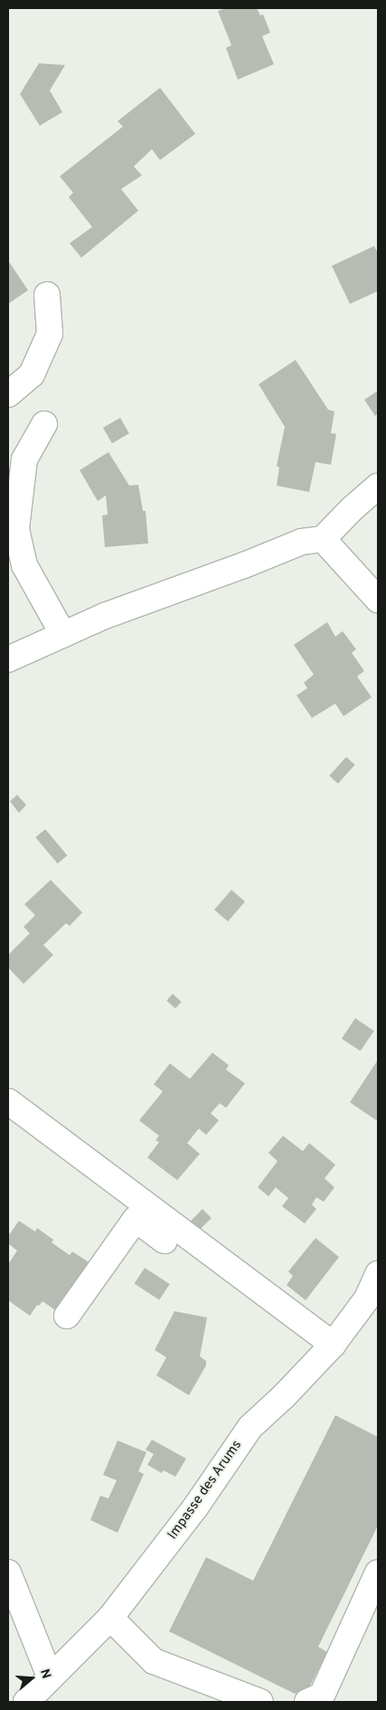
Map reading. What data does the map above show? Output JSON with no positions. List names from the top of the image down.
{
  "streets": {
    "street": ["Impasse des Arums"]
  },
  "north": "right"
}
